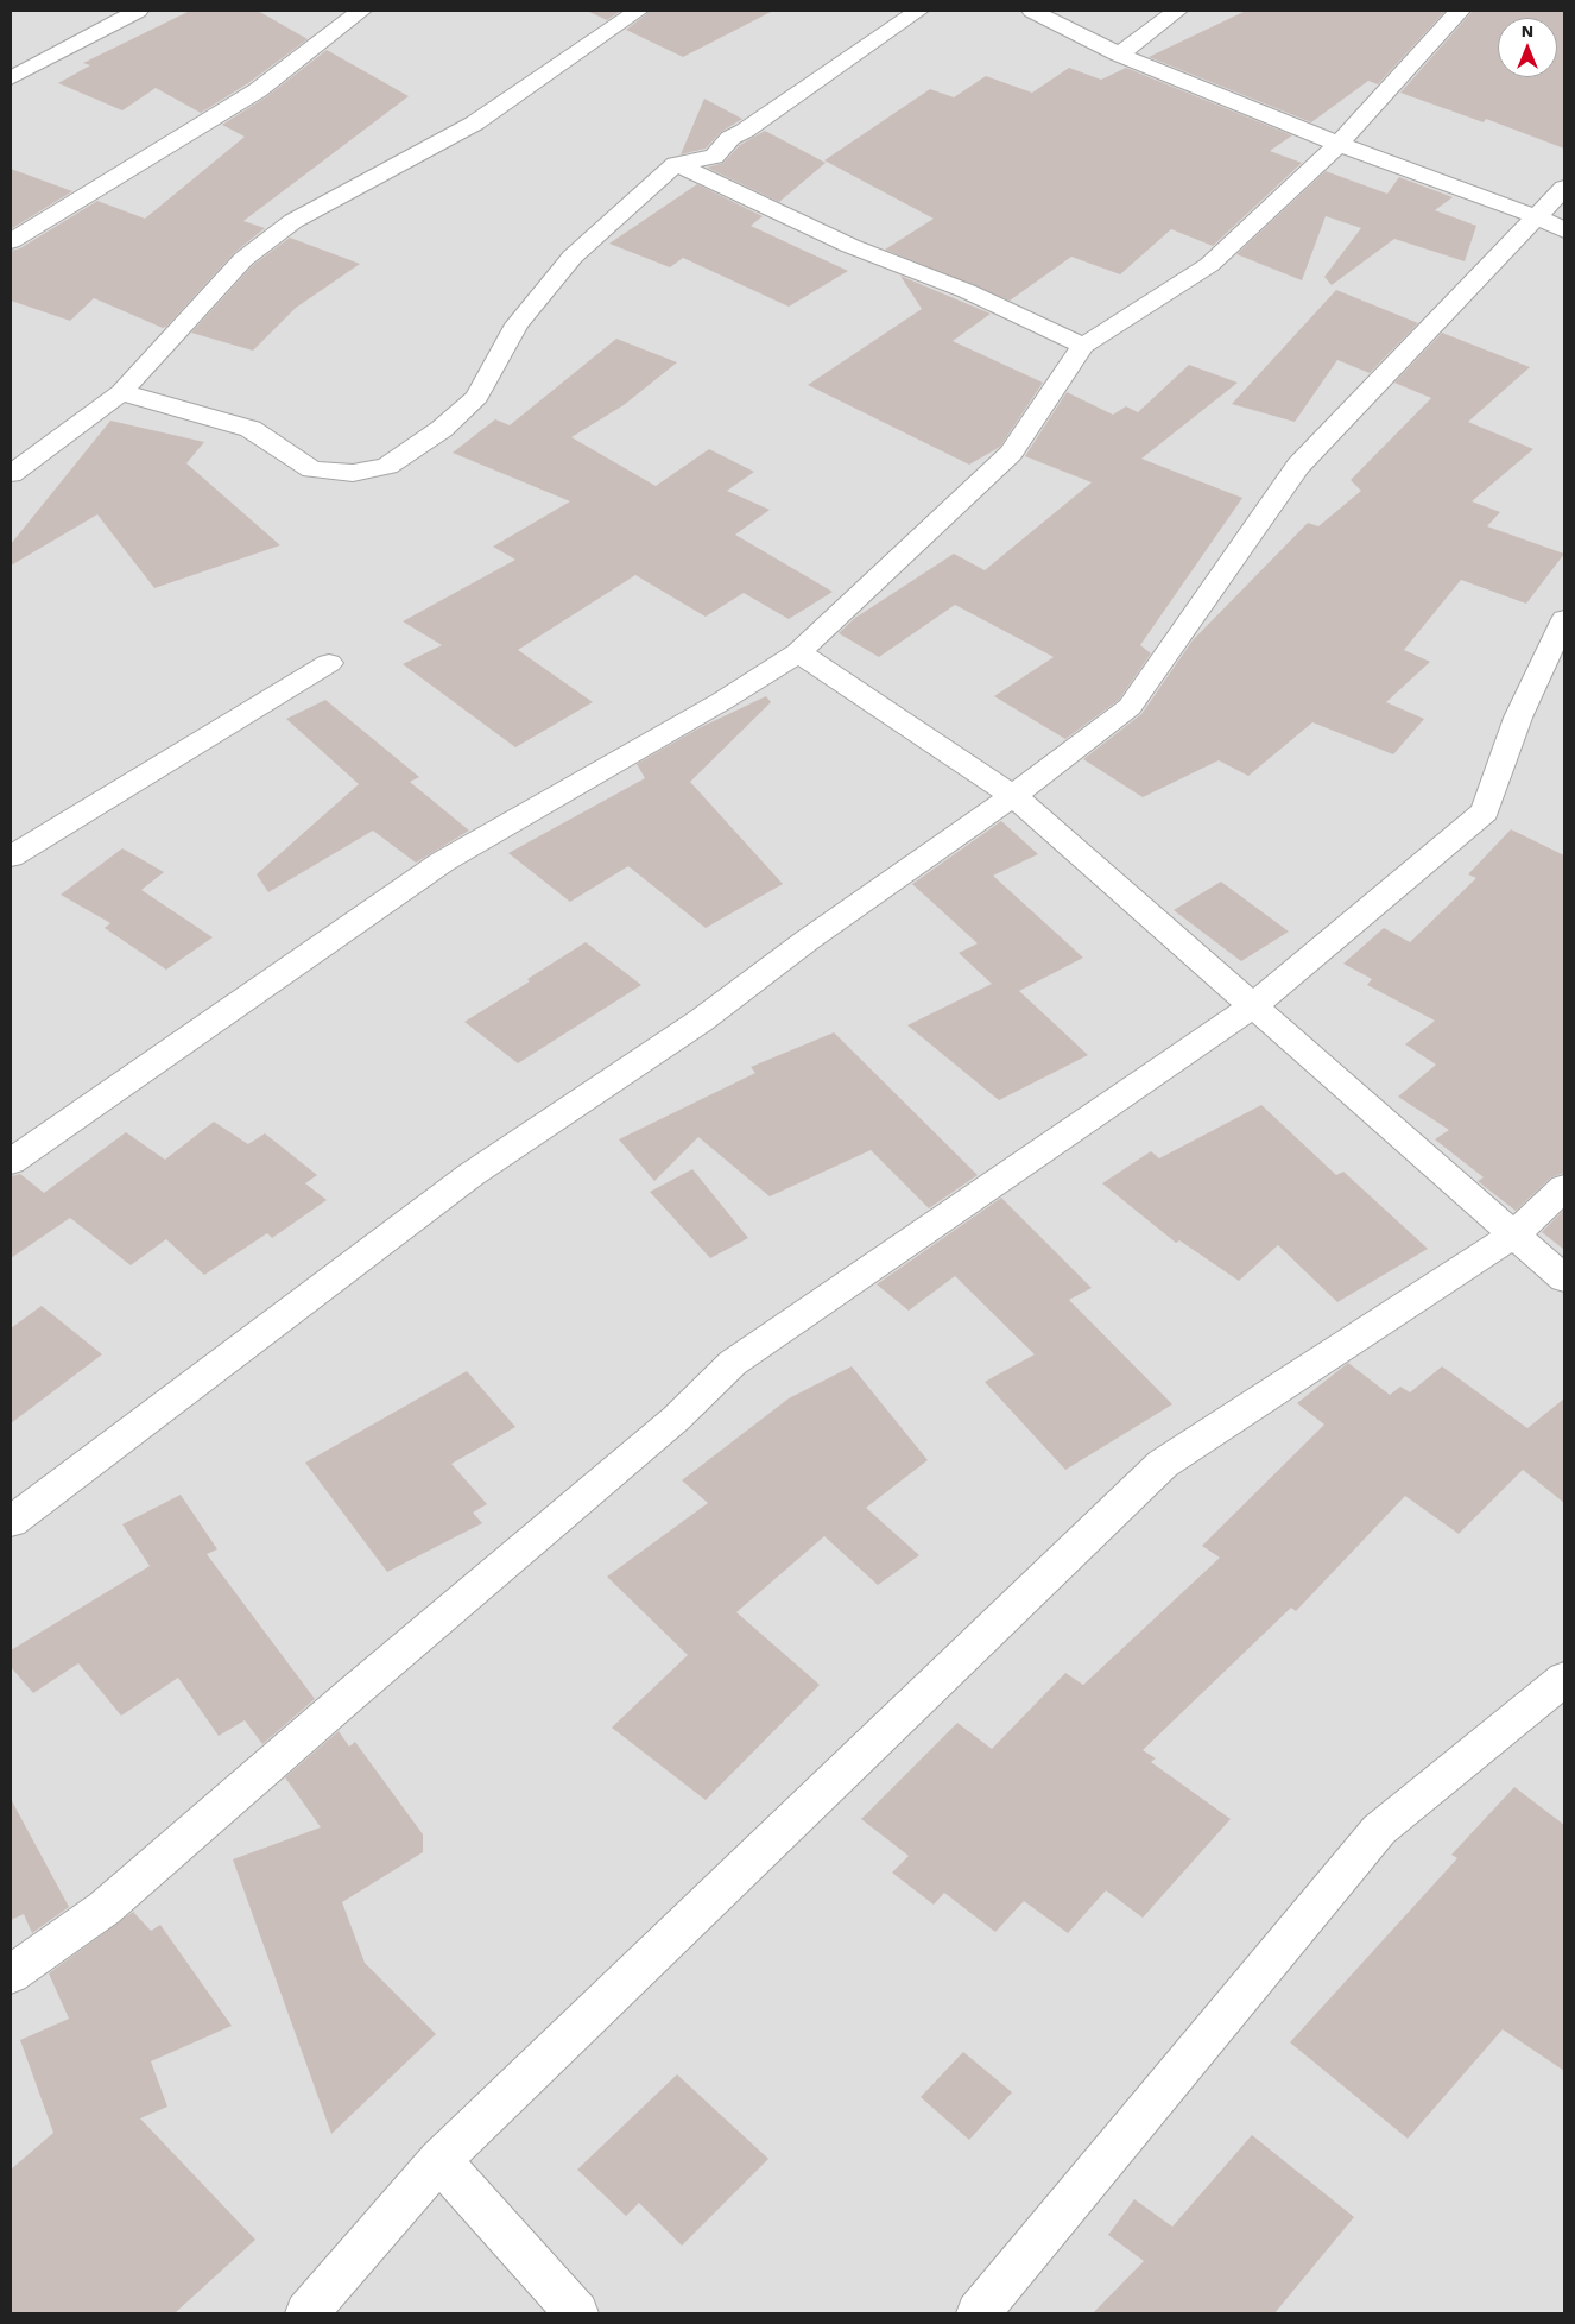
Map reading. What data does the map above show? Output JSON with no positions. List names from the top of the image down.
{
  "north": "top"
}
